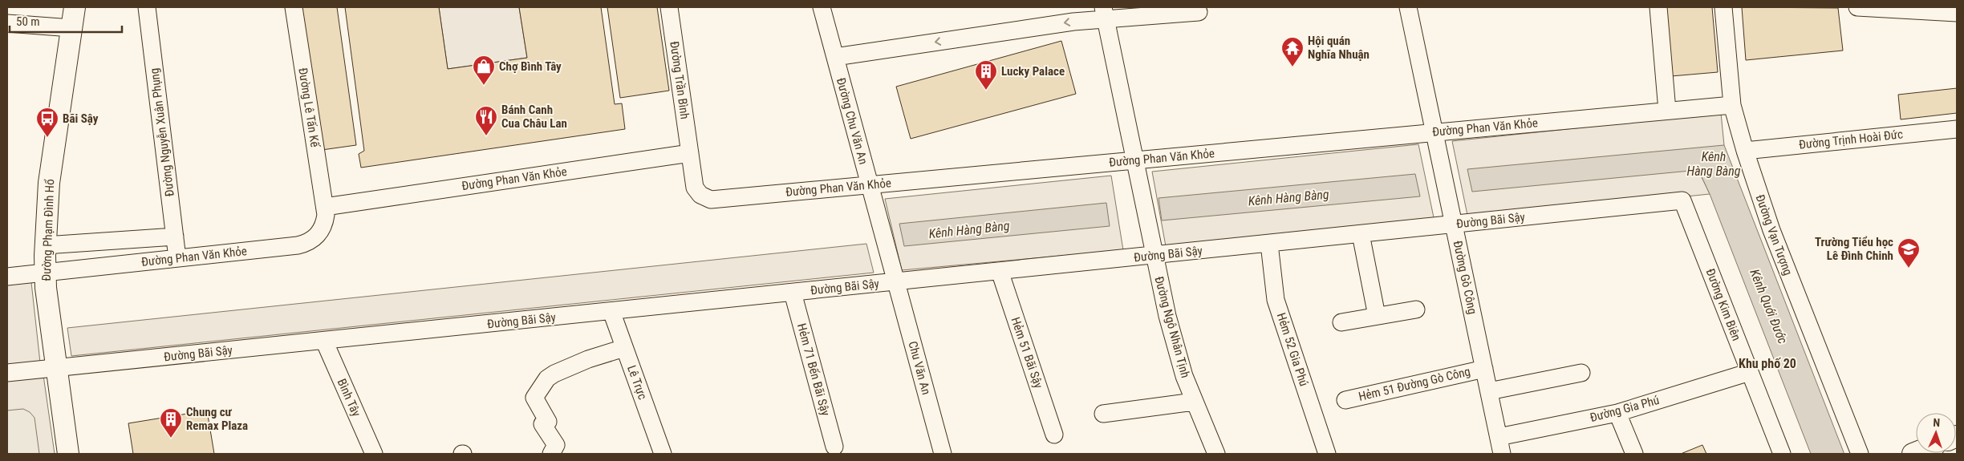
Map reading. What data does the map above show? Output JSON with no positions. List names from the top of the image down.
{
  "streets": {
    "main road": ["Đường Phạm Đình Hổ"],
    "street": [
      "Đường Trần Bình",
      "Đường Lê Tấn Kế",
      "Đường Chu Văn An",
      "Đường Phan Văn Khỏe",
      "Đường Nguyễn Xuân Phụng",
      "Đường Trịnh Hoài Đức",
      "Đường Bãi Sậy",
      "Đường Vạn Tượng",
      "Đường Gò Công",
      "Đường Kim Biên",
      "Đường Ngô Nhân Tịnh",
      "Hẻm 52 Gia Phú",
      "Hẻm 51 Bãi Sậy",
      "Chu Văn An",
      "Hẻm 71 Bến Bãi Sậy",
      "Lê Trực",
      "Hẻm 51 Đường Gò Công",
      "Bình Tây",
      "Đường Gia Phú"
    ]
  },
  "crossings": [
    ["Đường Trần Bình", "Đường Phan Văn Khỏe"],
    ["Đường Lê Tấn Kế", "Đường Phan Văn Khỏe"],
    ["Đường Chu Văn An", "Đường Phan Văn Khỏe"],
    ["Đường Chu Văn An", "Đường Bãi Sậy"],
    ["Đường Chu Văn An", "Chu Văn An"],
    ["Đường Phan Văn Khỏe", "Đường Nguyễn Xuân Phụng"],
    ["Đường Phan Văn Khỏe", "Đường Phạm Đình Hổ"],
    ["Đường Phan Văn Khỏe", "Đường Vạn Tượng"],
    ["Đường Phan Văn Khỏe", "Đường Gò Công"],
    ["Đường Phan Văn Khỏe", "Đường Ngô Nhân Tịnh"],
    ["Đường Trịnh Hoài Đức", "Đường Vạn Tượng"],
    ["Đường Bãi Sậy", "Đường Phạm Đình Hổ"],
    ["Đường Bãi Sậy", "Đường Gò Công"],
    ["Đường Bãi Sậy", "Đường Kim Biên"],
    ["Đường Bãi Sậy", "Đường Ngô Nhân Tịnh"],
    ["Đường Bãi Sậy", "Hẻm 52 Gia Phú"],
    ["Đường Bãi Sậy", "Hẻm 51 Bãi Sậy"],
    ["Đường Bãi Sậy", "Chu Văn An"],
    ["Đường Bãi Sậy", "Hẻm 71 Bến Bãi Sậy"],
    ["Đường Bãi Sậy", "Lê Trực"],
    ["Đường Bãi Sậy", "Bình Tây"],
    ["Đường Gò Công", "Hẻm 51 Đường Gò Công"],
    ["Đường Gò Công", "Đường Gia Phú"],
    ["Đường Kim Biên", "Đường Gia Phú"]
  ],
  "districts": ["Khu phố 20"],
  "water": ["Kênh Hàng Bàng", "Kênh Quới Đước"],
  "places": {
    "temple": ["Hội quán Nghĩa Nhuận"],
    "shop": ["Chợ Bình Tây"],
    "building": ["Lucky Palace", "Chung cư Remax Plaza"],
    "restaurant": ["Bánh Canh Cua Châu Lan"],
    "bus stop": ["Bãi Sậy"],
    "school or university": ["Trường Tiểu học Lê Đình Chinh"]
  },
  "scale_bar": "50 m",
  "north": "top"
}
